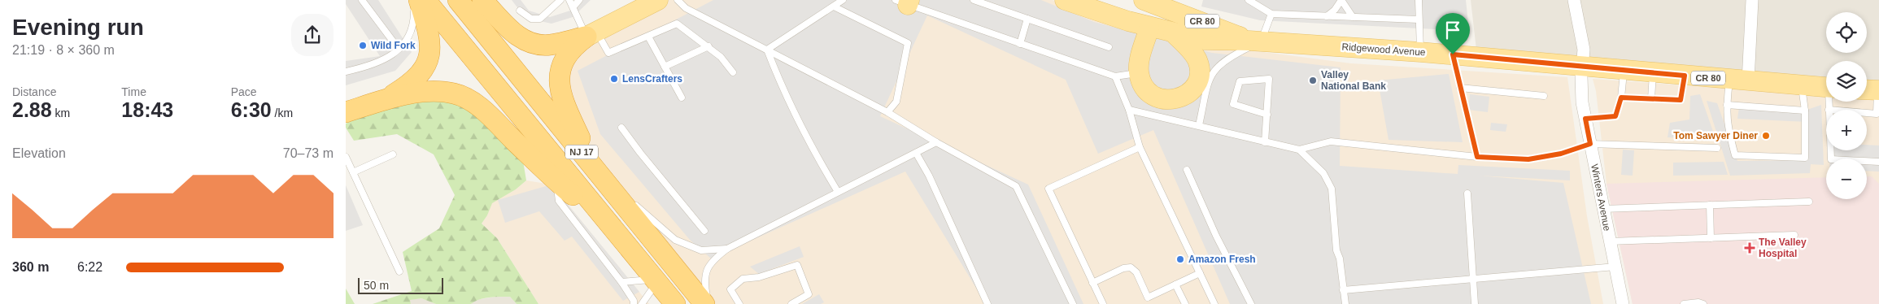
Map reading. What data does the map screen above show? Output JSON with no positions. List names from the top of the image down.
{
  "streets": {
    "highway": ["NJ 17"],
    "main road": ["CR 80", "Ridgewood Avenue"],
    "street": ["Winters Avenue"]
  },
  "crossings": [
    ["Ridgewood Avenue", "Winters Avenue"]
  ],
  "places": {
    "other": [
      "Wild Fork",
      "LensCrafters",
      "Valley National Bank",
      "Tom Sawyer Diner",
      "Amazon Fresh"
    ],
    "health": ["The Valley Hospital"]
  },
  "scale_bar": "50 m",
  "page": {
    "heading": ["Evening run", "21:19 · 8 × 360 m"],
    "map_buttons": ["+", "−"],
    "stats": [
      ["Distance", "2.88 km"],
      ["Time", "18:43"],
      ["Pace", "6:30 /km"]
    ],
    "chart": ["Elevation", "70–73 m"],
    "list": [
      {
        "name": "360 m",
        "note": "6:22"
      }
    ],
    "scale": "50 m"
  }
}
